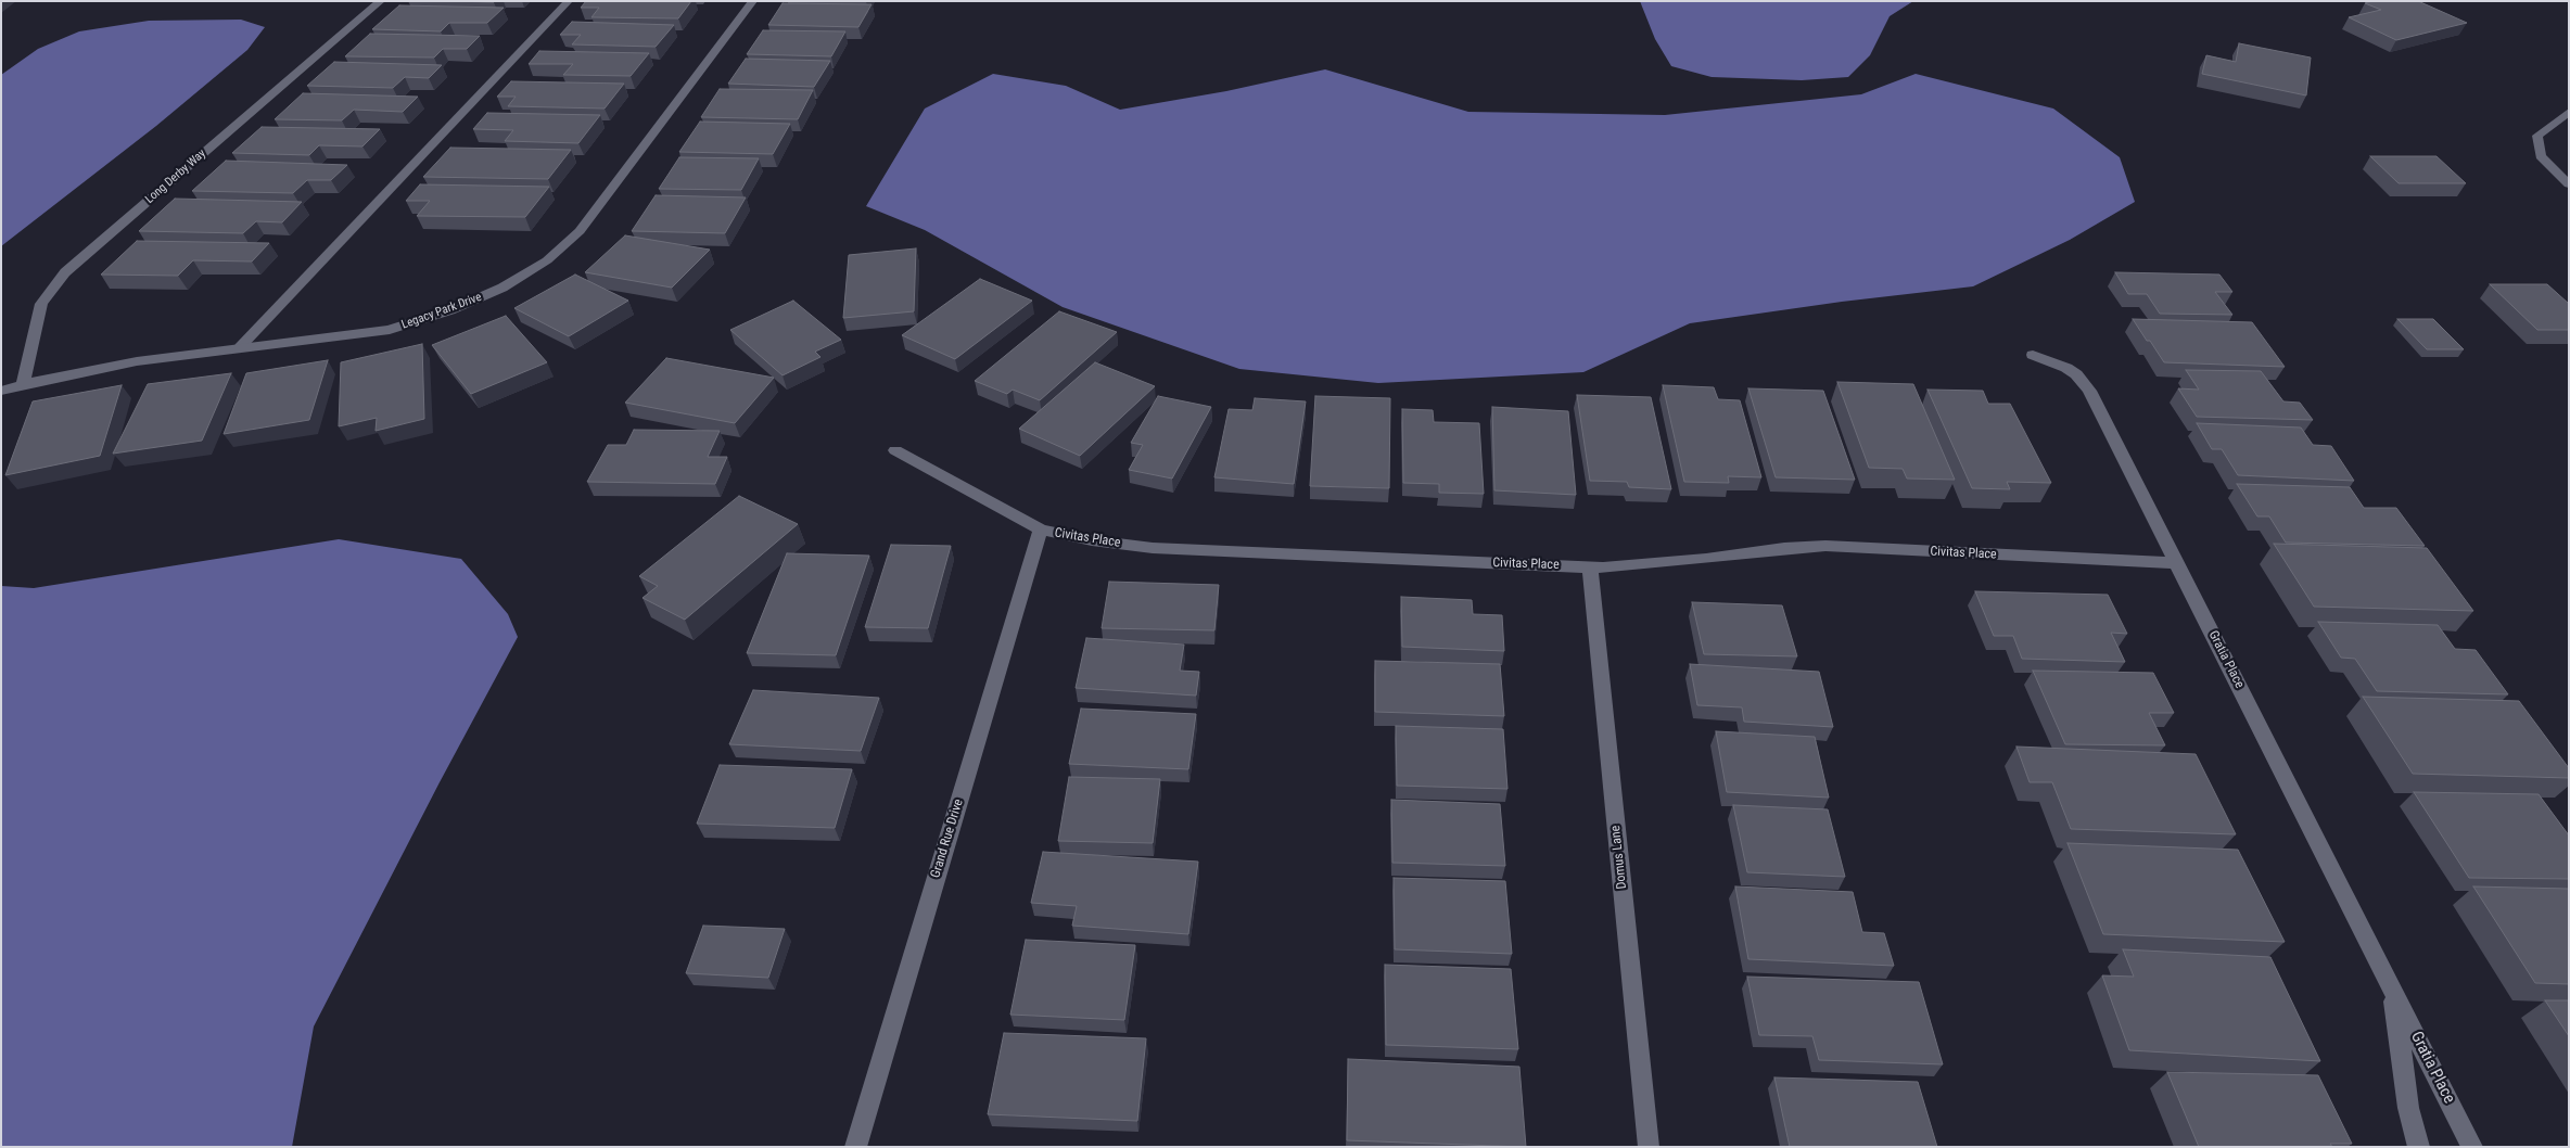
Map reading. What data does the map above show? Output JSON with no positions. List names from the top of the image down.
{
  "streets": {
    "street": [
      "Long Derby Way",
      "Legacy Park Drive",
      "Civitas Place",
      "Gratia Place",
      "Grand Rue Drive",
      "Domus Lane"
    ]
  },
  "crossings": [
    ["Long Derby Way", "Legacy Park Drive"],
    ["Civitas Place", "Gratia Place"],
    ["Civitas Place", "Grand Rue Drive"],
    ["Civitas Place", "Domus Lane"]
  ]
}
